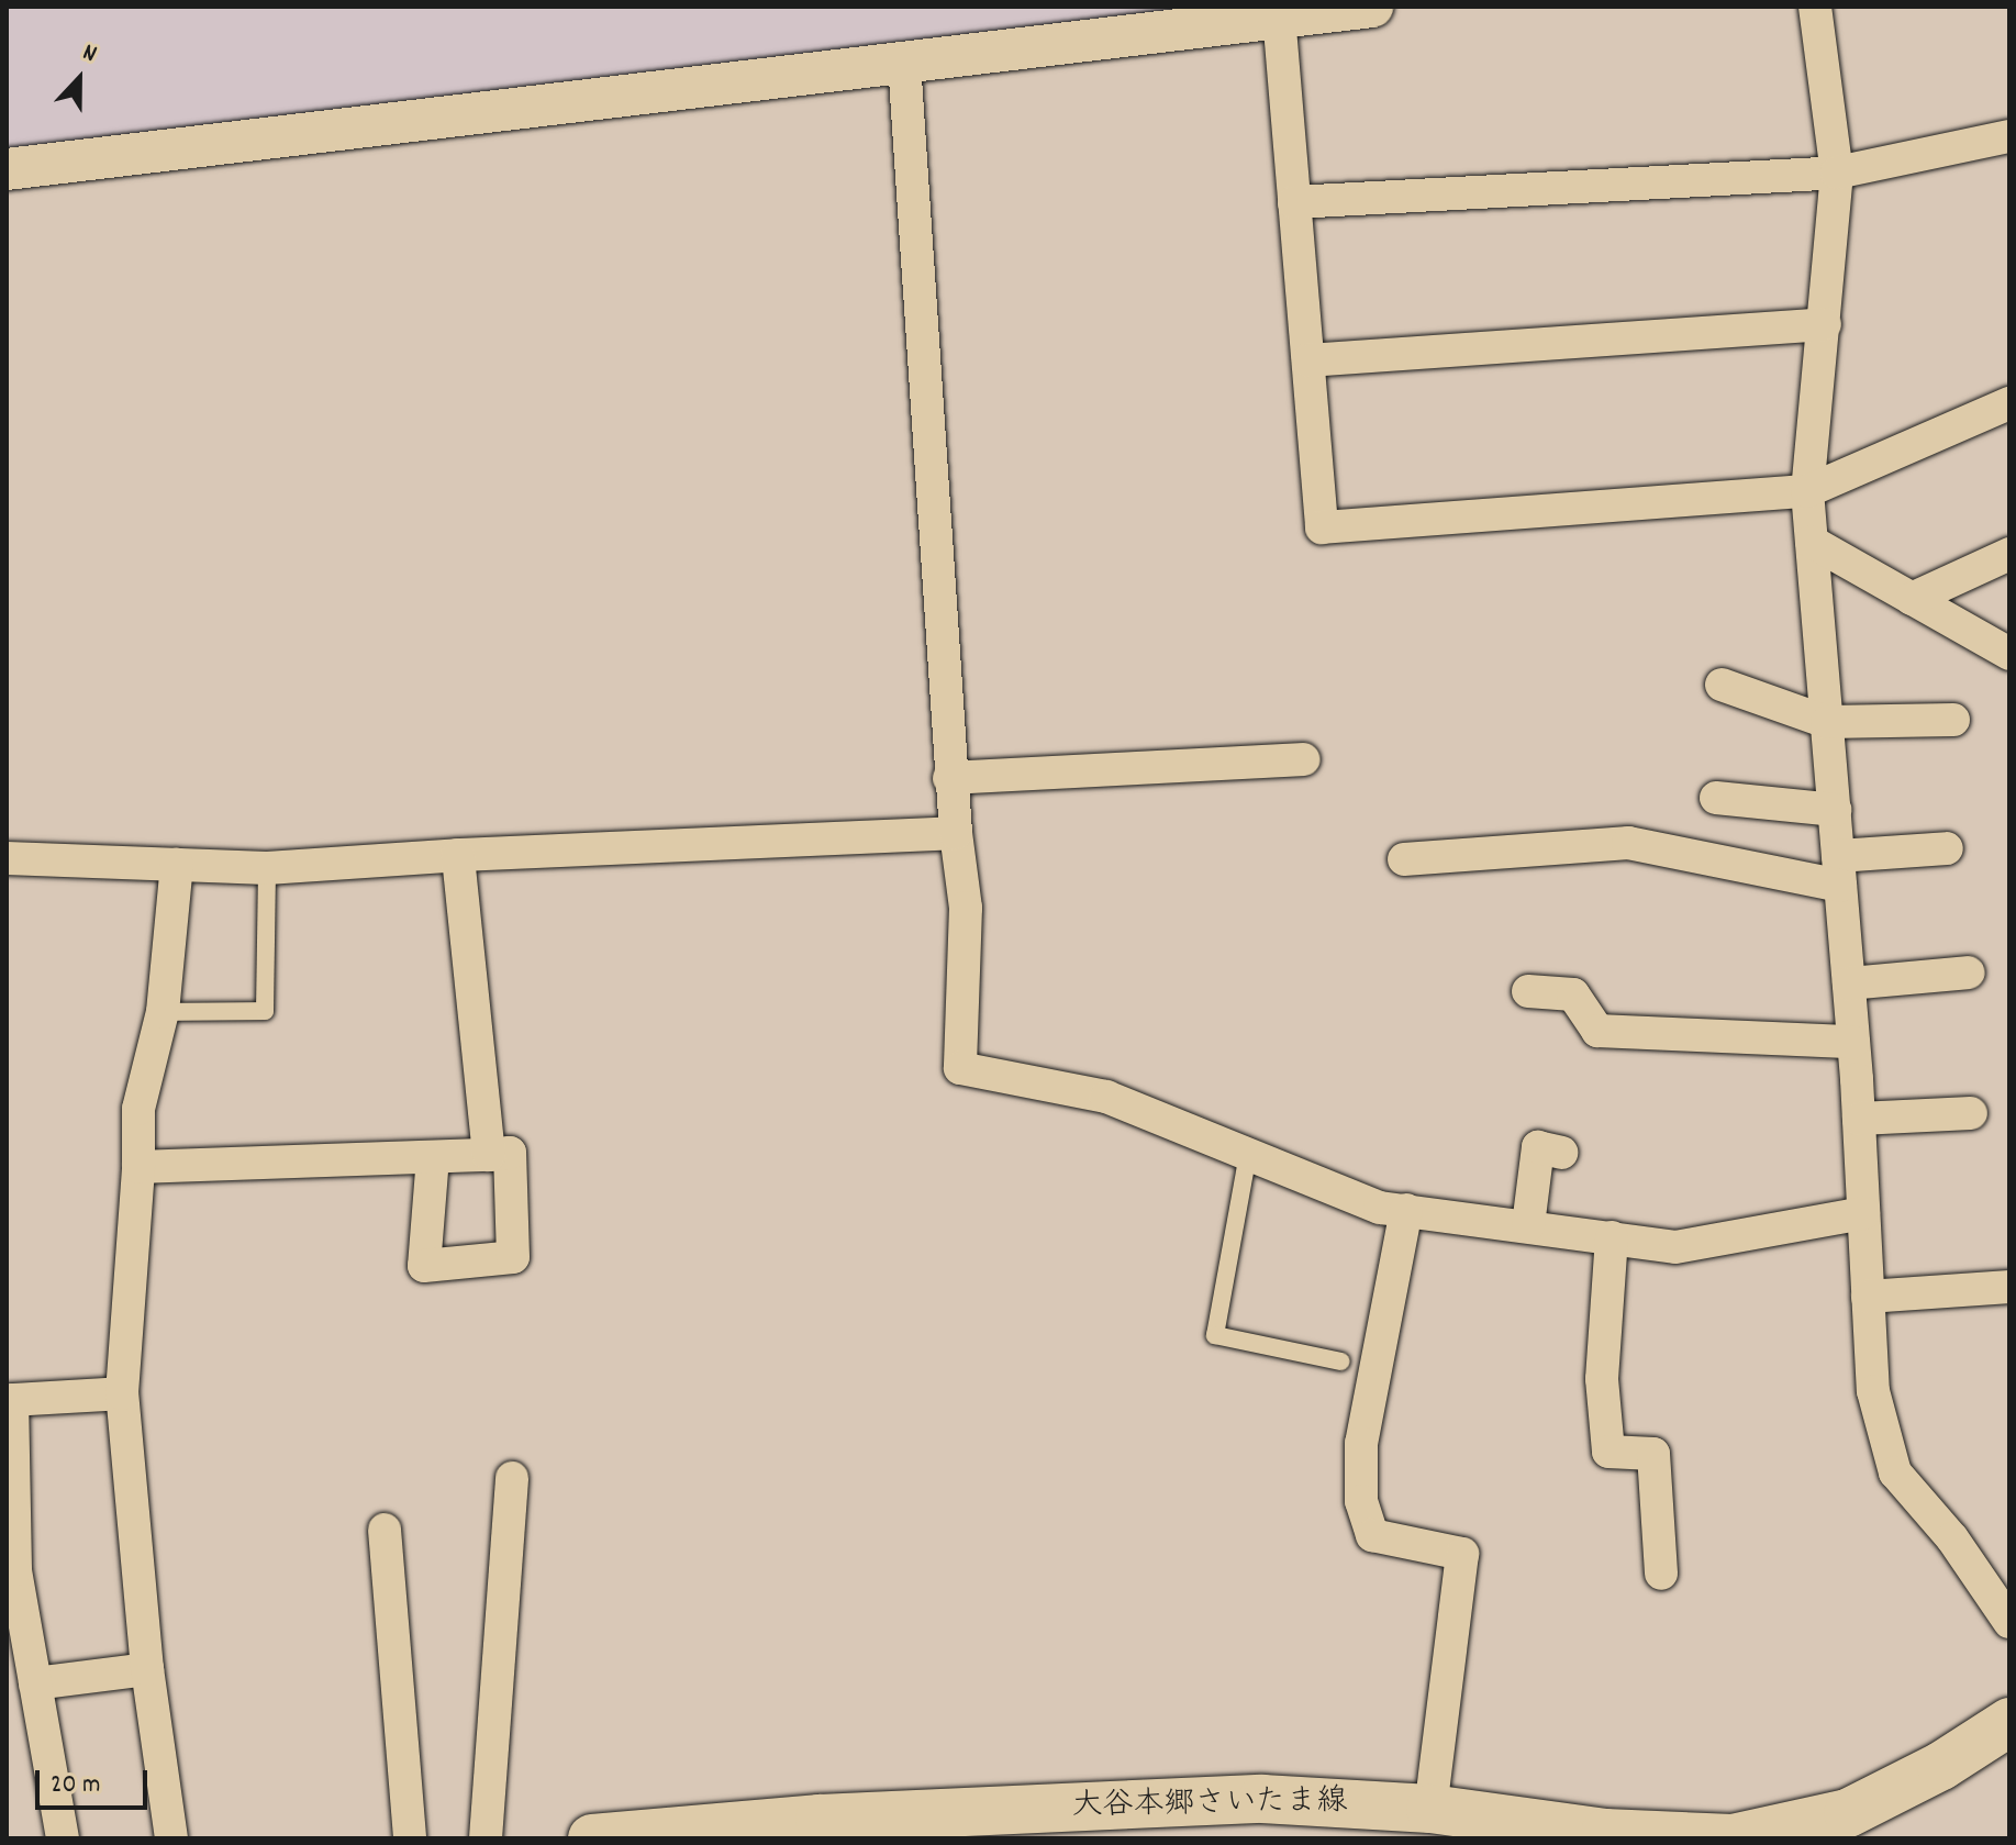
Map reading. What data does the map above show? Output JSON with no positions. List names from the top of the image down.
{
  "streets": {
    "main road": ["大谷本郷さいたま線"]
  },
  "scale_bar": "20 m",
  "north": "top"
}
